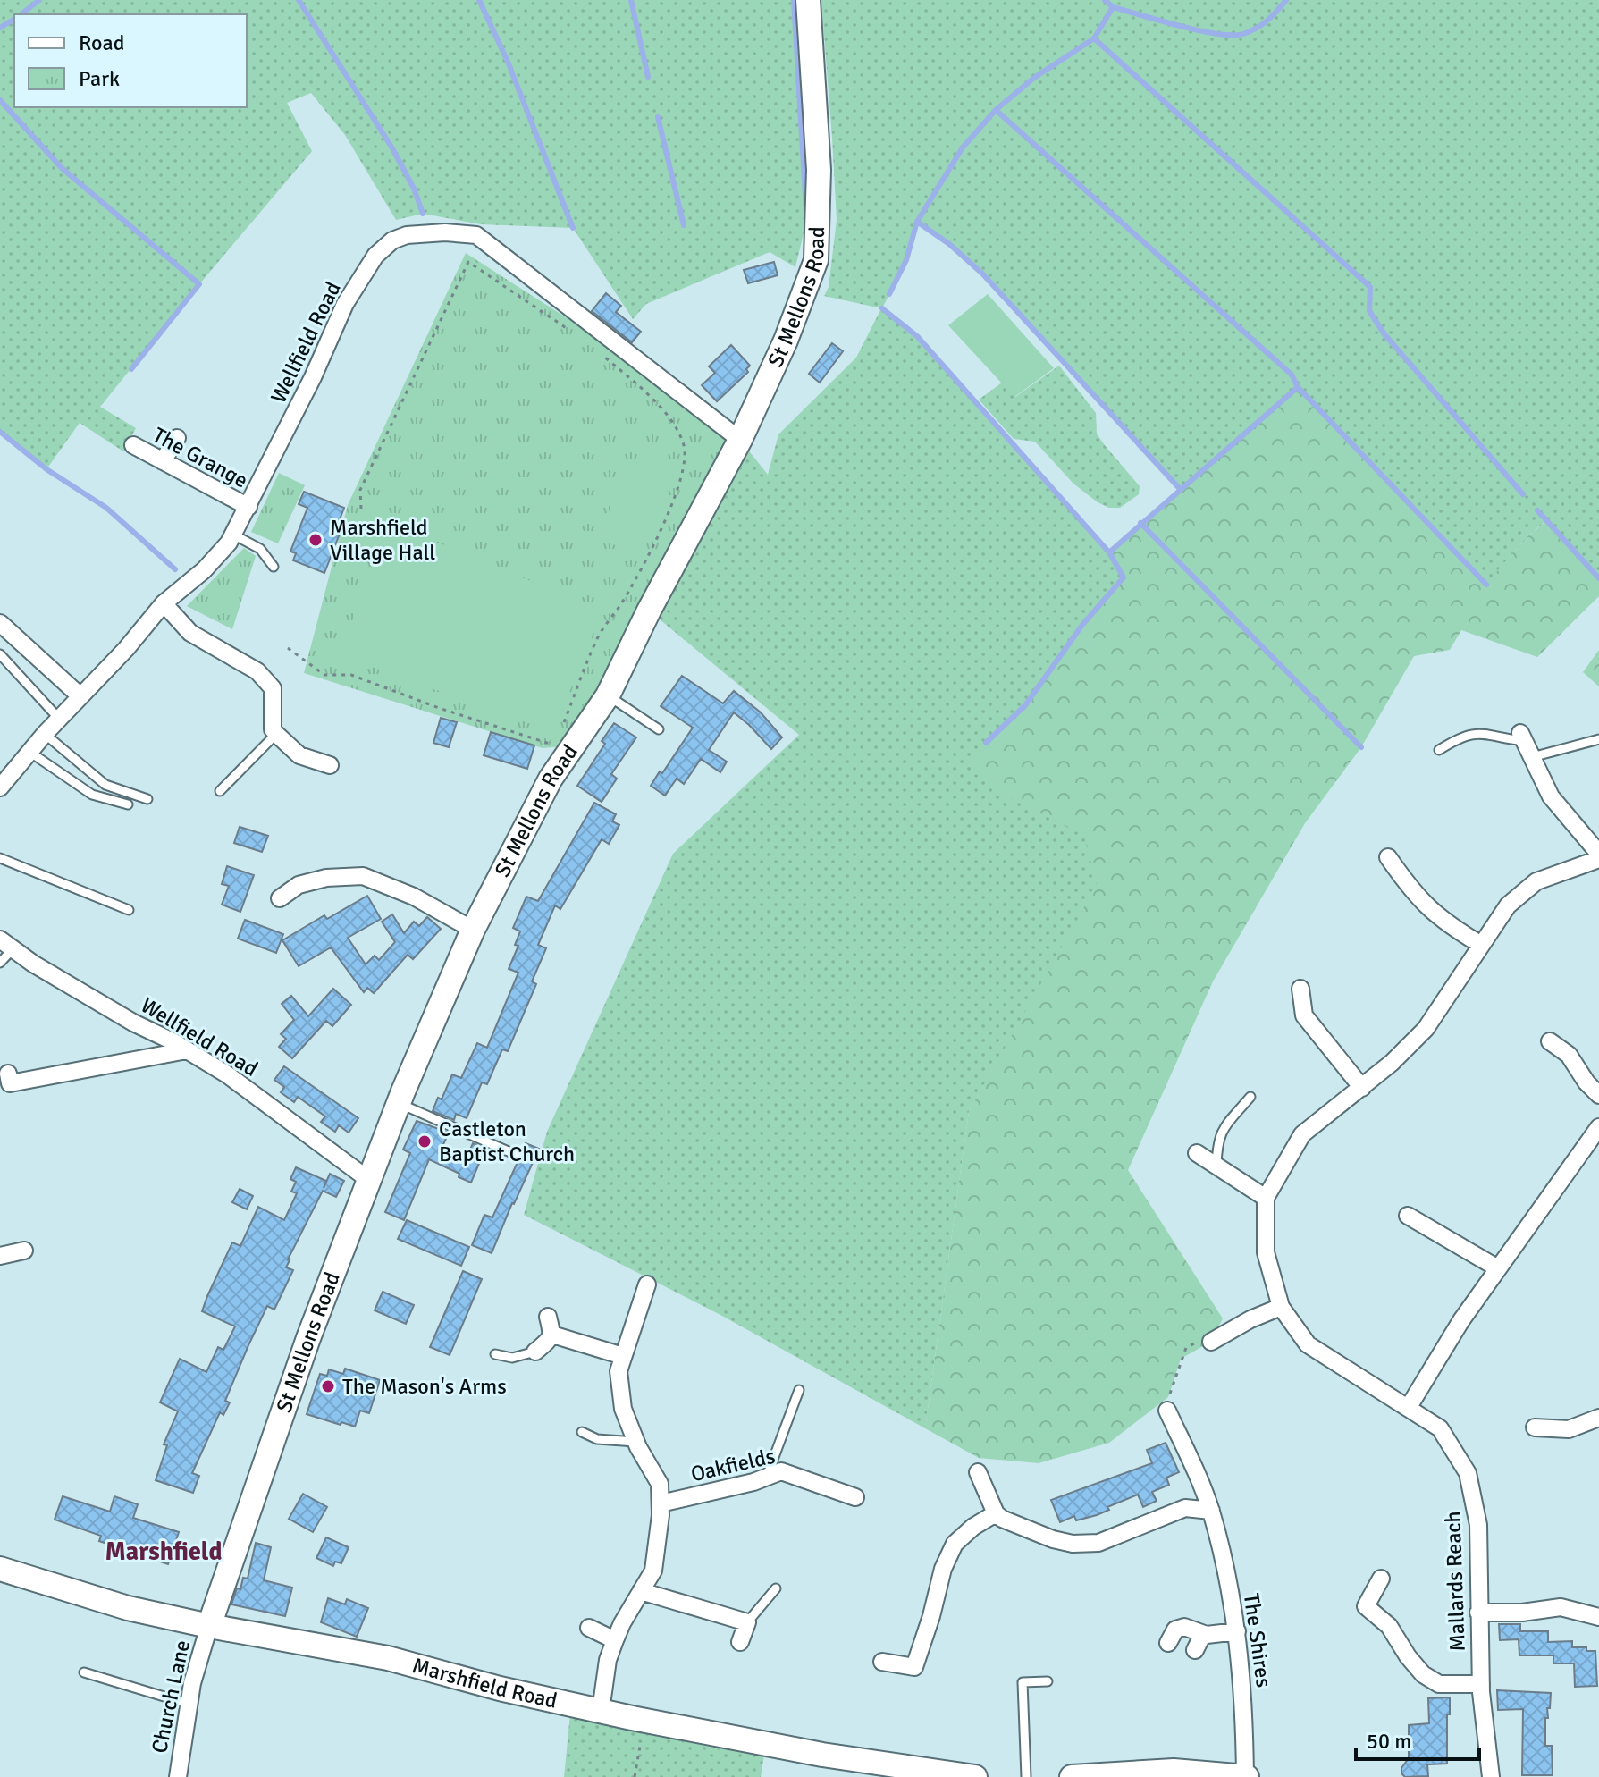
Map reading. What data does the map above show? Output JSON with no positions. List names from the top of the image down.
{
  "streets": {
    "street": [
      "St Mellons Road",
      "Wellfield Road",
      "The Grange",
      "Oakfields",
      "Mallards Reach",
      "The Shires",
      "Marshfield Road",
      "Church Lane"
    ]
  },
  "crossings": [
    ["St Mellons Road", "Wellfield Road"],
    ["St Mellons Road", "Marshfield Road"],
    ["St Mellons Road", "Church Lane"],
    ["Wellfield Road", "The Grange"],
    ["Marshfield Road", "Church Lane"]
  ],
  "districts": ["Marshfield"],
  "places": ["Marshfield Village Hall", "Castleton Baptist Church", "The Mason's Arms"],
  "legend": ["Road", "Park"],
  "scale_bar": "50 m"
}
